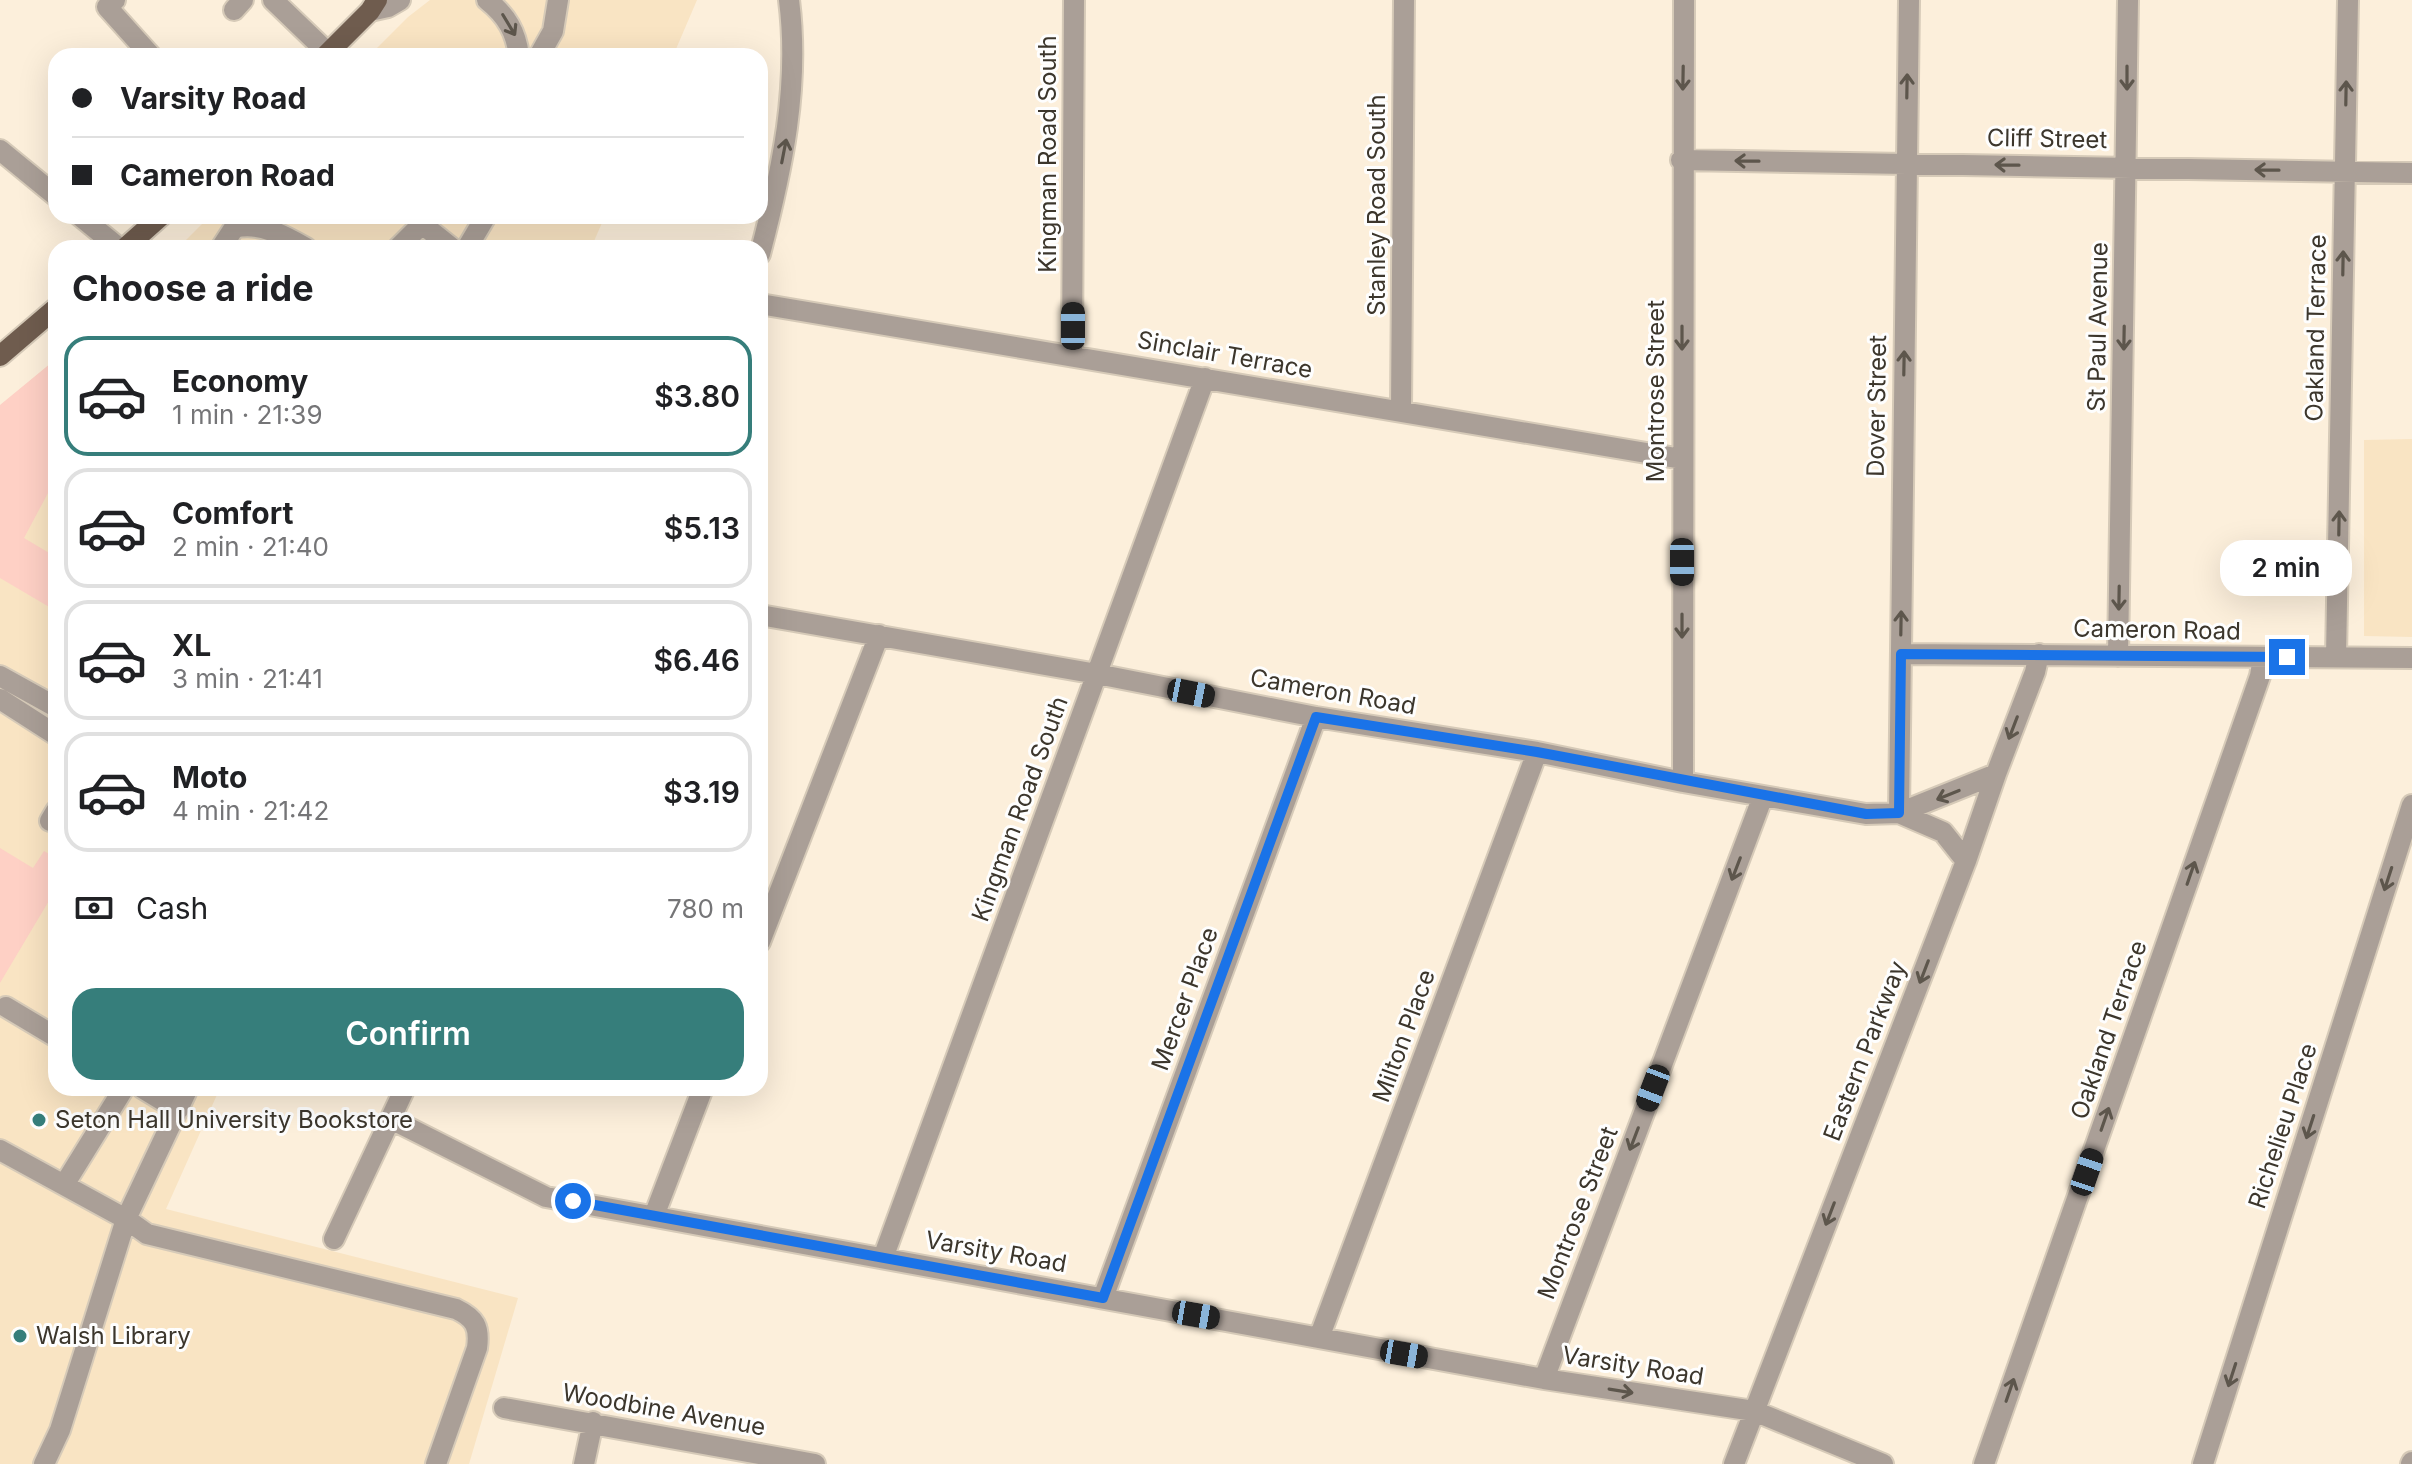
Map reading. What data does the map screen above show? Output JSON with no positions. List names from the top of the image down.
{
  "streets": {
    "street": [
      "Cliff Street",
      "Kingman Road South",
      "Stanley Road South",
      "St Paul Avenue",
      "Oakland Terrace",
      "Sinclair Terrace",
      "Montrose Street",
      "Dover Street",
      "Cameron Road",
      "Mercer Place",
      "Milton Place",
      "Eastern Parkway",
      "Richelieu Place",
      "Varsity Road",
      "Woodbine Avenue"
    ]
  },
  "crossings": [
    ["Cliff Street", "St Paul Avenue"],
    ["Cliff Street", "Oakland Terrace"],
    ["Cliff Street", "Montrose Street"],
    ["Cliff Street", "Dover Street"],
    ["Kingman Road South", "Sinclair Terrace"],
    ["Kingman Road South", "Cameron Road"],
    ["Kingman Road South", "Varsity Road"],
    ["Stanley Road South", "Sinclair Terrace"],
    ["St Paul Avenue", "Cameron Road"],
    ["Oakland Terrace", "Cameron Road"],
    ["Sinclair Terrace", "Montrose Street"],
    ["Montrose Street", "Cameron Road"],
    ["Montrose Street", "Varsity Road"],
    ["Dover Street", "Cameron Road"],
    ["Cameron Road", "Mercer Place"],
    ["Cameron Road", "Milton Place"],
    ["Cameron Road", "Eastern Parkway"],
    ["Mercer Place", "Varsity Road"],
    ["Milton Place", "Varsity Road"],
    ["Eastern Parkway", "Varsity Road"]
  ],
  "one_way": [
    "Cliff Street",
    "St Paul Avenue",
    "Oakland Terrace",
    "Montrose Street",
    "Dover Street",
    "Eastern Parkway",
    "Richelieu Place"
  ],
  "places": ["Seton Hall University Bookstore", "Walsh Library"],
  "page": {
    "banner": ["Varsity Road", "Cameron Road"],
    "heading": "Choose a ride",
    "list": [
      {
        "name": "Economy",
        "note": "1 min · 21:39",
        "value": "$3.80"
      },
      {
        "name": "Comfort",
        "note": "2 min · 21:40",
        "value": "$5.13"
      },
      {
        "name": "XL",
        "note": "3 min · 21:41",
        "value": "$6.46"
      },
      {
        "name": "Moto",
        "note": "4 min · 21:42",
        "value": "$3.19"
      }
    ],
    "bubble": "2 min",
    "pay": ["Cash", "780 m"],
    "buttons": "Confirm"
  }
}
